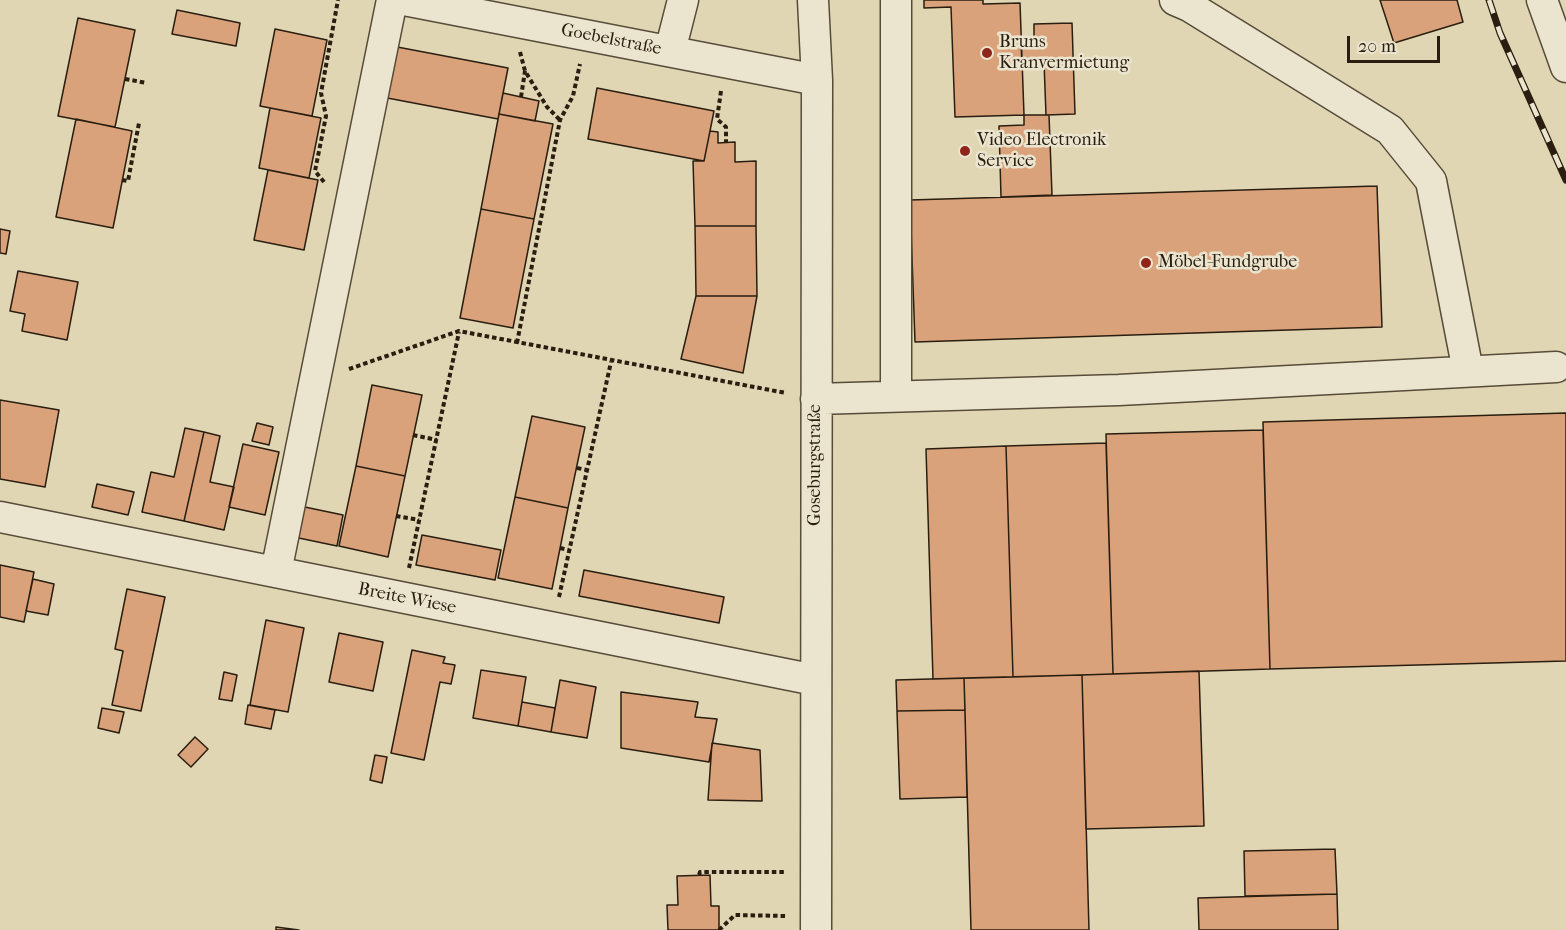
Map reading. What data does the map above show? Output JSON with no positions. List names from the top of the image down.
{
  "streets": {
    "street": ["Goebelstraße", "Goseburgstraße", "Breite Wiese"]
  },
  "crossings": [
    ["Goebelstraße", "Goseburgstraße"],
    ["Goseburgstraße", "Breite Wiese"]
  ],
  "places": ["Bruns Kranvermietung", "Video Electronik Service", "Möbel-Fundgrube"],
  "scale_bar": "20 m"
}
